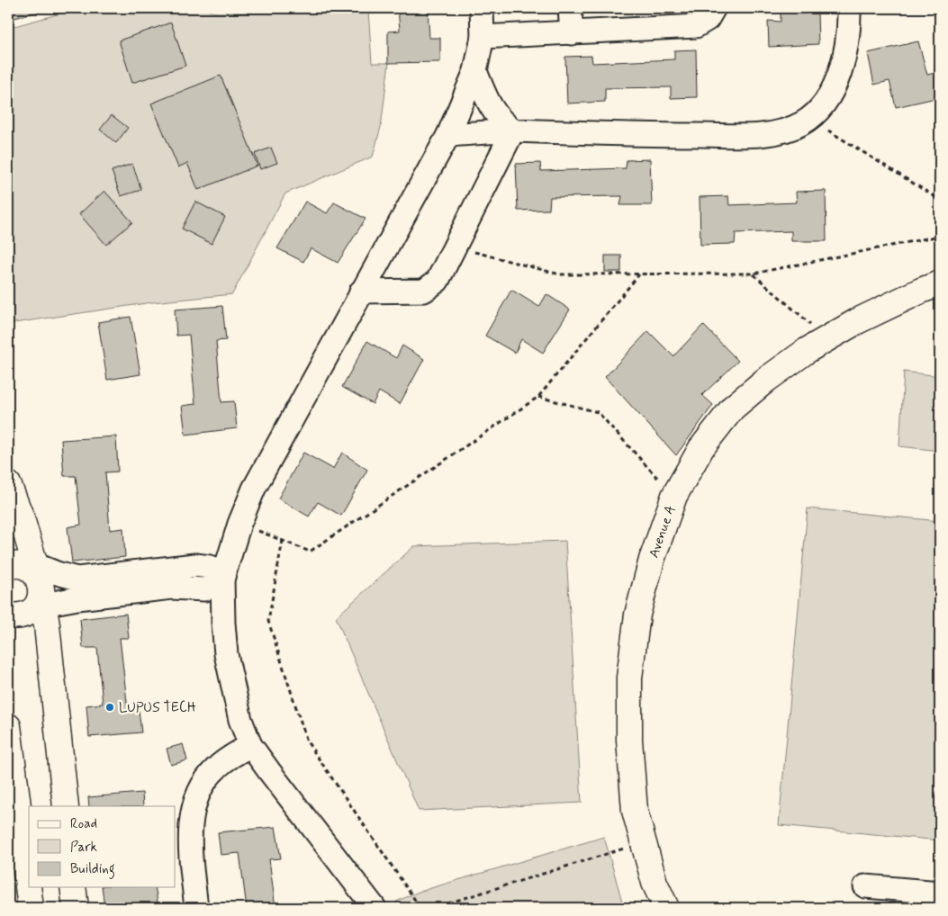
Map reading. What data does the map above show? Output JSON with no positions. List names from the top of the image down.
{
  "streets": {
    "main road": ["Avenue A"]
  },
  "places": ["LUPUS TECH"],
  "legend": ["Road", "Park", "Building"]
}
